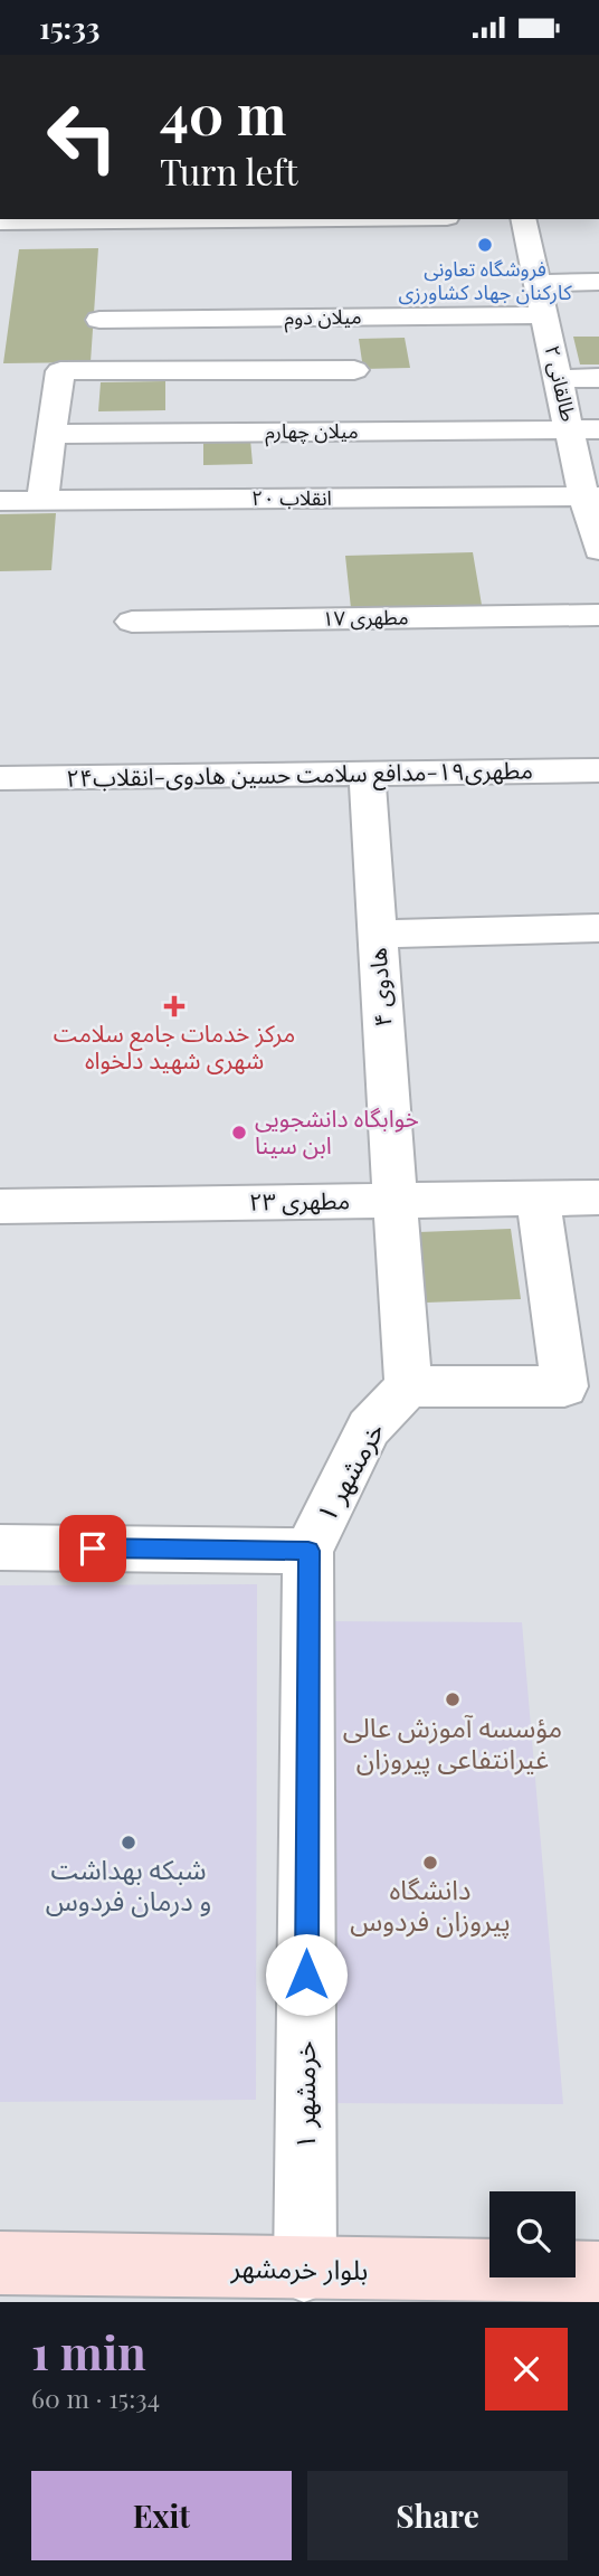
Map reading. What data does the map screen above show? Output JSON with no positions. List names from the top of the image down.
{
  "streets": {
    "main road": ["بلوار خرمشهر"],
    "street": [
      "میلان دوم",
      "طالقانی ۲",
      "میلان چهارم",
      "انقلاب ۲۰",
      "مطهری ۱۷",
      "مطهری۱۹-مدافع سلامت حسین هادوی-انقلاب۲۴",
      "هادوی ۴",
      "مطهری ۲۳",
      "خرمشهر ۱"
    ]
  },
  "crossings": [
    ["میلان دوم", "طالقانی ۲"],
    ["طالقانی ۲", "میلان چهارم"],
    ["طالقانی ۲", "انقلاب ۲۰"],
    ["مطهری۱۹-مدافع سلامت حسین هادوی-انقلاب۲۴", "هادوی ۴"],
    ["هادوی ۴", "مطهری ۲۳"],
    ["هادوی ۴", "خرمشهر ۱"],
    ["خرمشهر ۱", "بلوار خرمشهر"]
  ],
  "places": {
    "other": [
      "فروشگاه تعاونی کارکنان جهاد کشاورزی",
      "خوابگاه دانشجویی ابن سینا",
      "مؤسسه آموزش عالی غیرانتفاعی پیروزان",
      "شبکه بهداشت و درمان فردوس",
      "دانشگاه پیروزان فردوس"
    ],
    "health": ["مرکز خدمات جامع سلامت شهری شهید دلخواه"]
  },
  "page": {
    "status": "15:33",
    "turn": ["40 m", "Turn left"],
    "heading": ["1 min", "60 m · 15:34"],
    "buttons": ["Exit", "Share"]
  }
}
